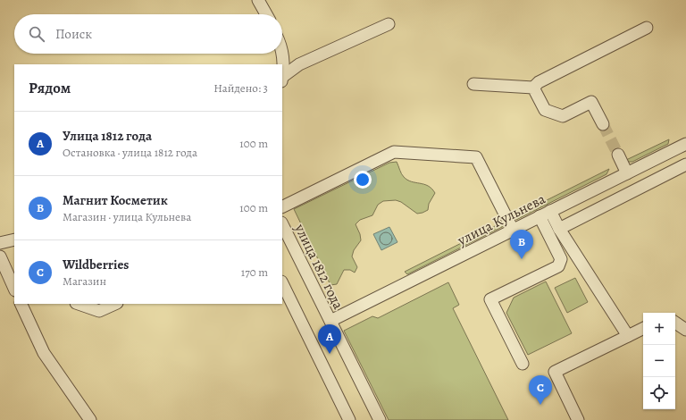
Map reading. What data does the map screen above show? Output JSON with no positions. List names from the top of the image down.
{
  "streets": {
    "street": ["улица Кульнева", "улица 1812 года"]
  },
  "crossings": [
    ["улица Кульнева", "улица 1812 года"]
  ],
  "page": {
    "search": "Поиск",
    "heading": ["Рядом", "Найдено: 3"],
    "list": [
      {
        "mark": "A",
        "name": "Улица 1812 года",
        "note": "Остановка · улица 1812 года",
        "value": "100 m"
      },
      {
        "mark": "B",
        "name": "Магнит Косметик",
        "note": "Магазин · улица Кульнева",
        "value": "100 m"
      },
      {
        "mark": "C",
        "name": "Wildberries",
        "note": "Магазин",
        "value": "170 m"
      }
    ],
    "pins": ["B", "A", "C"],
    "map_buttons": ["+", "−"]
  }
}
